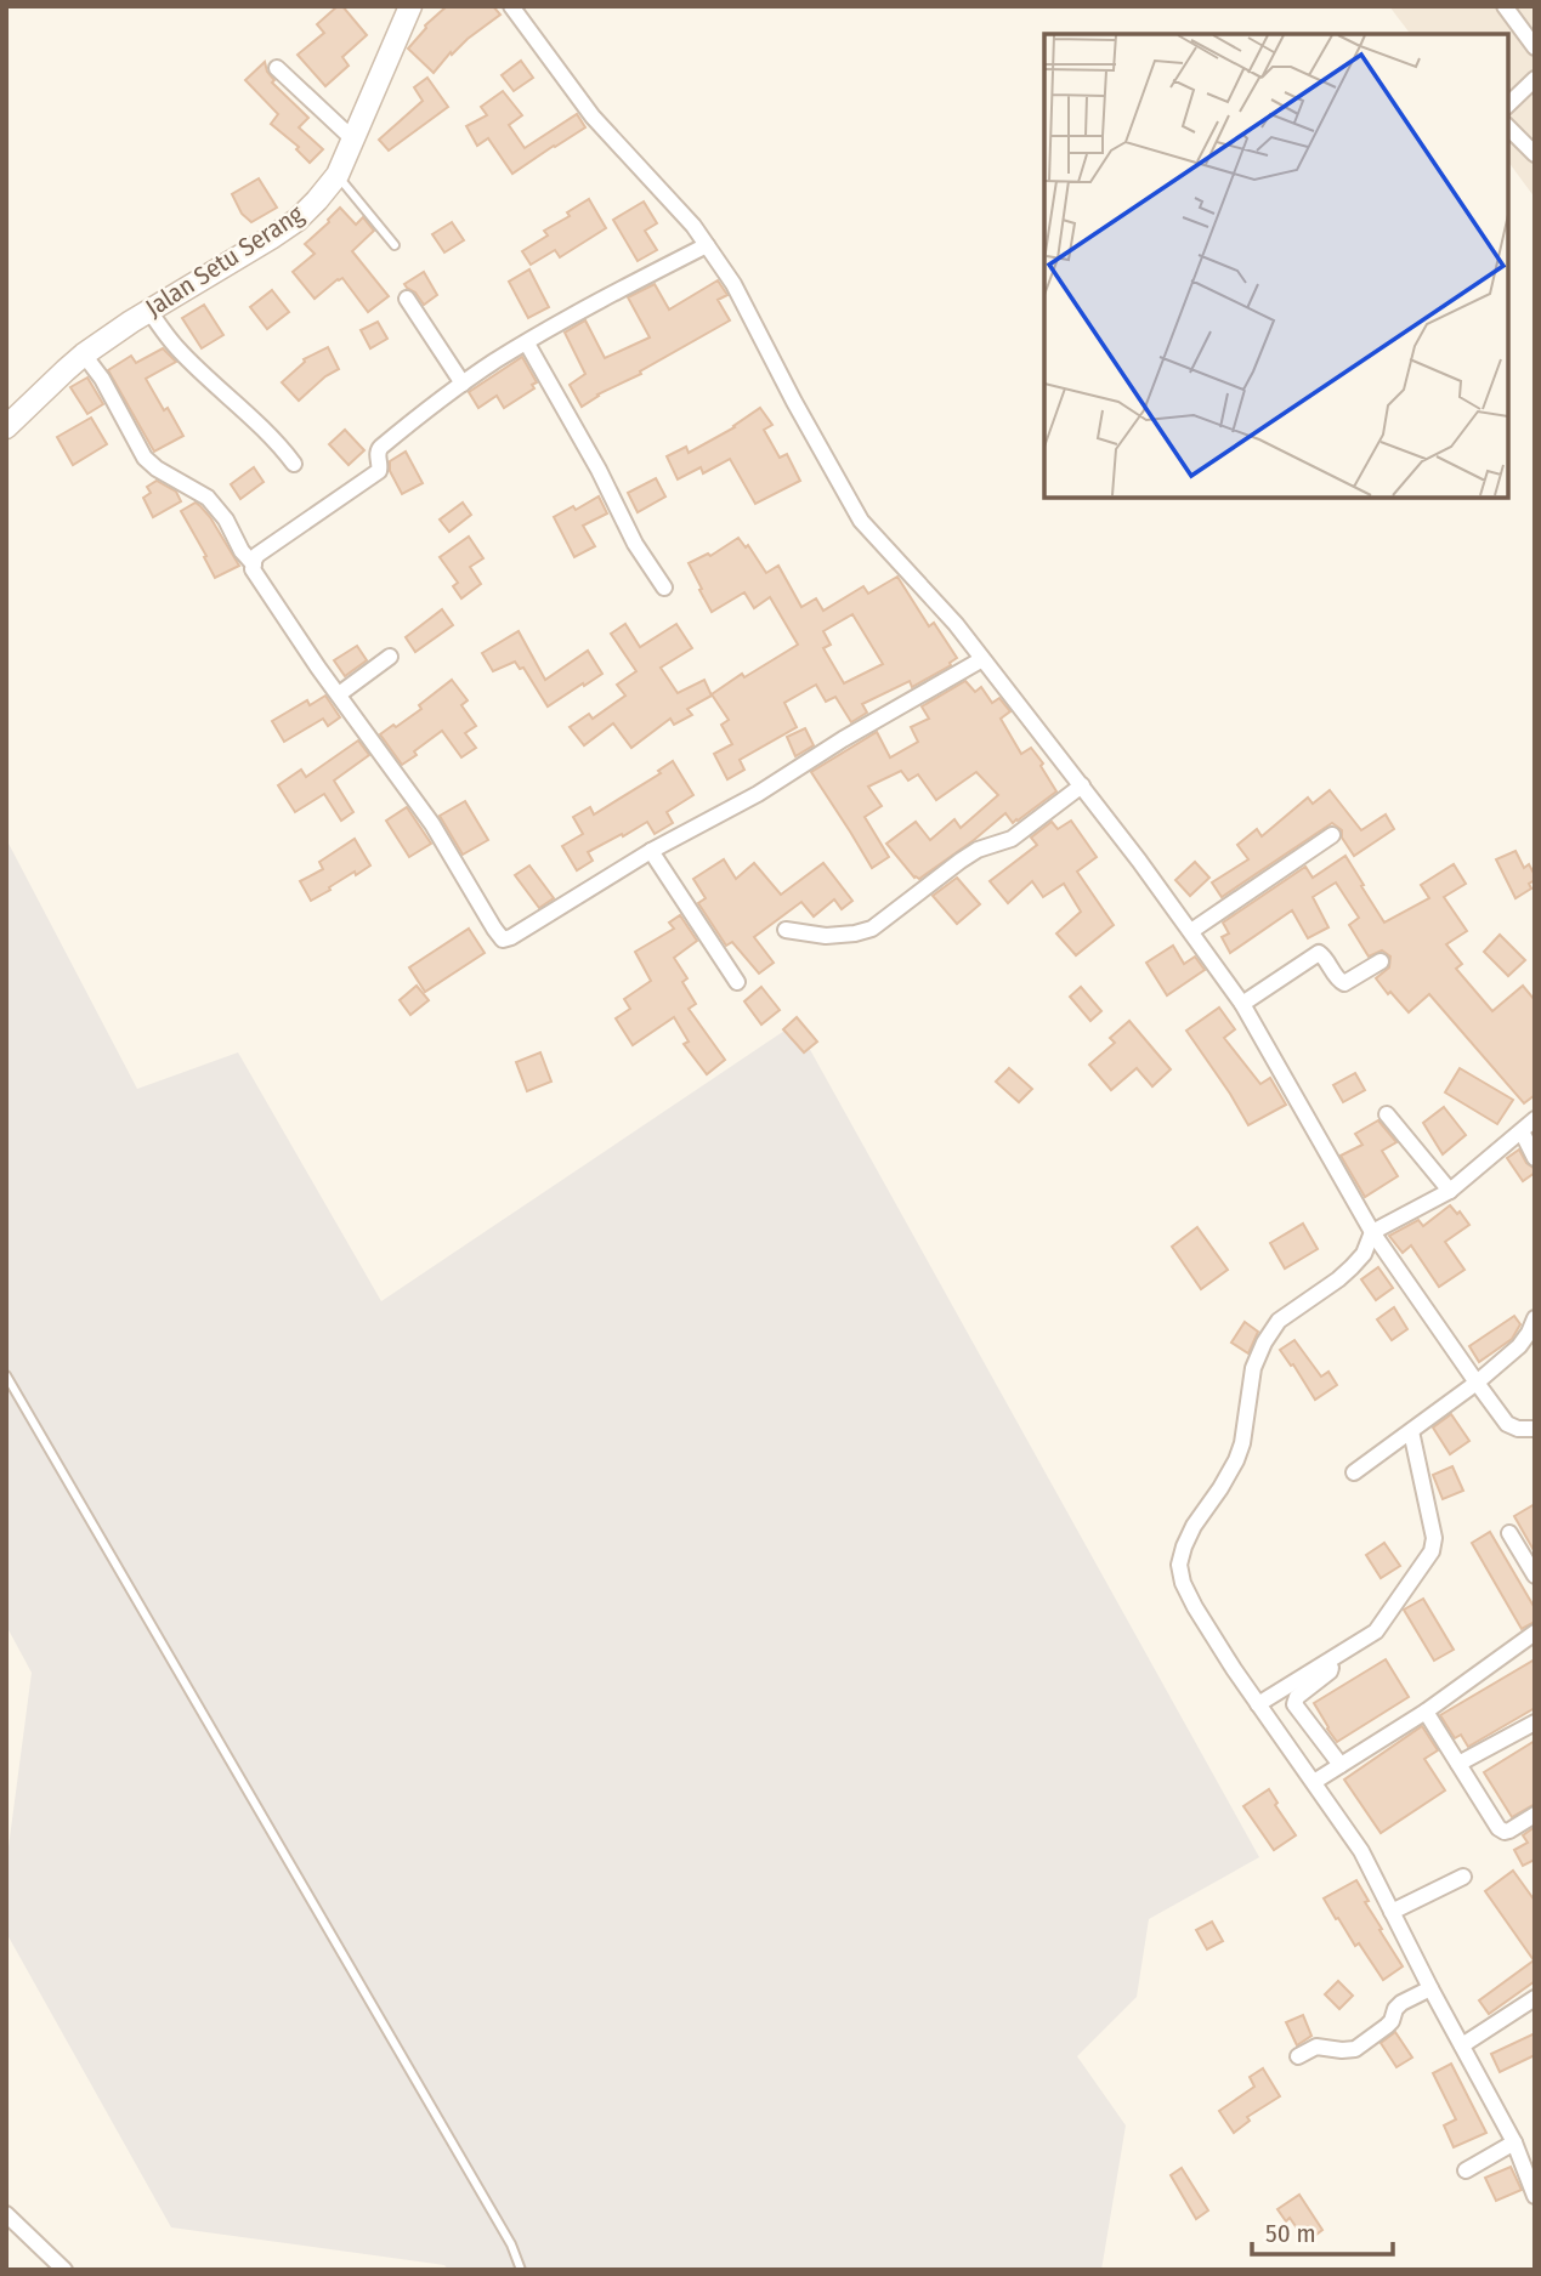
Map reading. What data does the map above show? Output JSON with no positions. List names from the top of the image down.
{
  "streets": {
    "street": ["Jalan Setu Serang"]
  },
  "scale_bar": "50 m"
}
